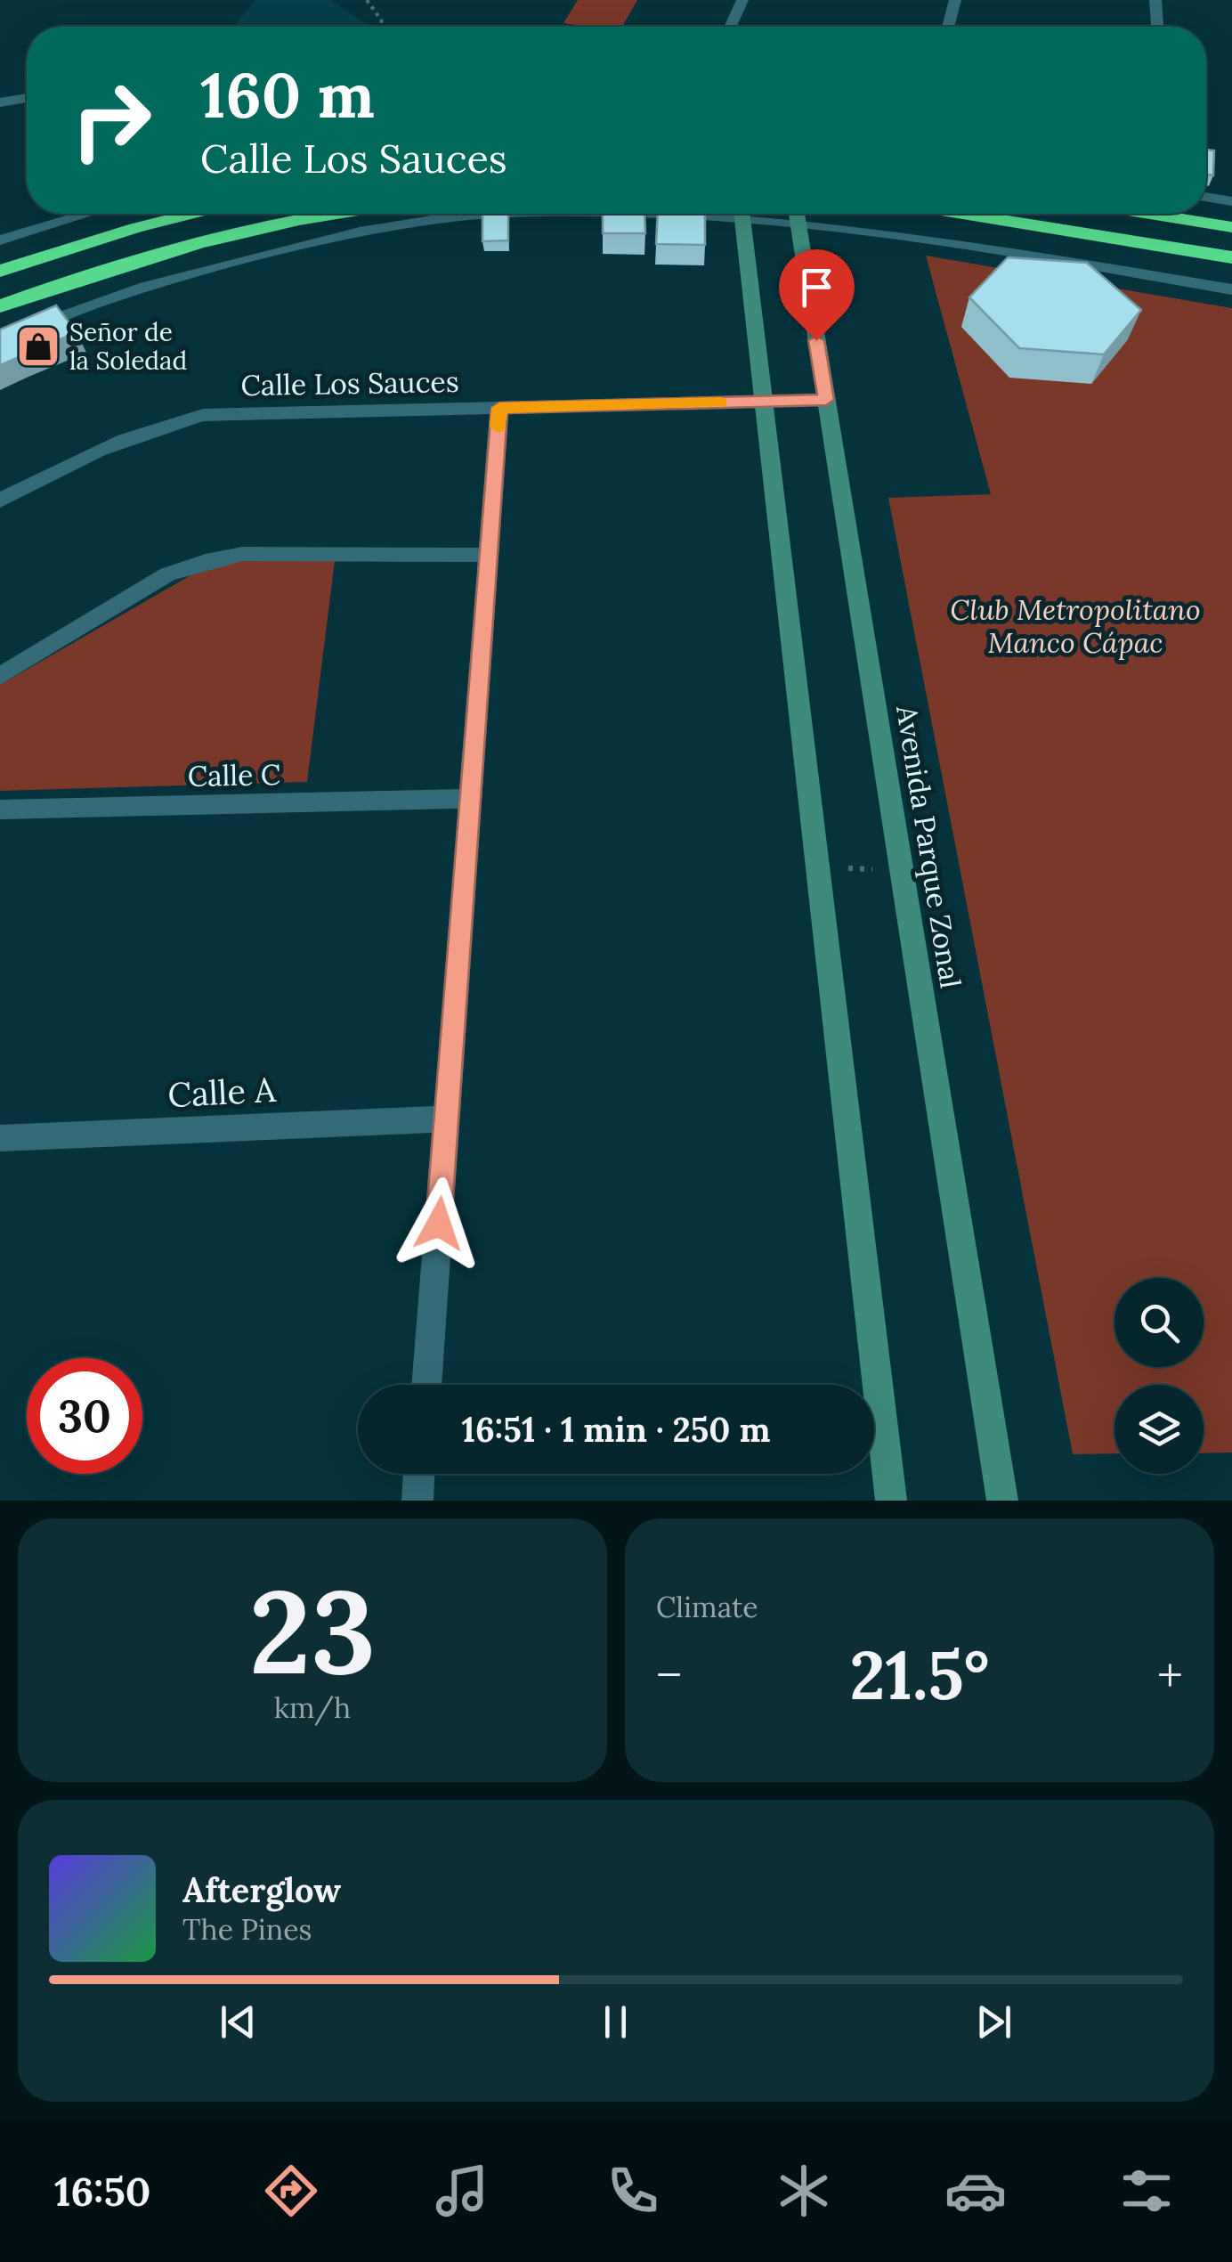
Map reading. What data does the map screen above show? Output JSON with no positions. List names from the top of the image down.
{
  "streets": {
    "main road": ["Avenida Parque Zonal"],
    "street": ["Calle Los Sauces", "Calle C", "Calle A"]
  },
  "crossings": [
    ["Calle Los Sauces", "Avenida Parque Zonal"]
  ],
  "parks": ["Club Metropolitano Manco Cápac"],
  "places": {
    "shop": ["Señor de la Soledad"]
  },
  "page": {
    "turn": ["160 m", "Calle Los Sauces"],
    "limit": "30",
    "trip": "16:51 · 1 min · 250 m",
    "tile": [
      ["23", "km/h"],
      "Climate"
    ],
    "heat": ["−", "21.5°", "+"],
    "song": ["Afterglow", "The Pines"],
    "tabs": "16:50"
  }
}
